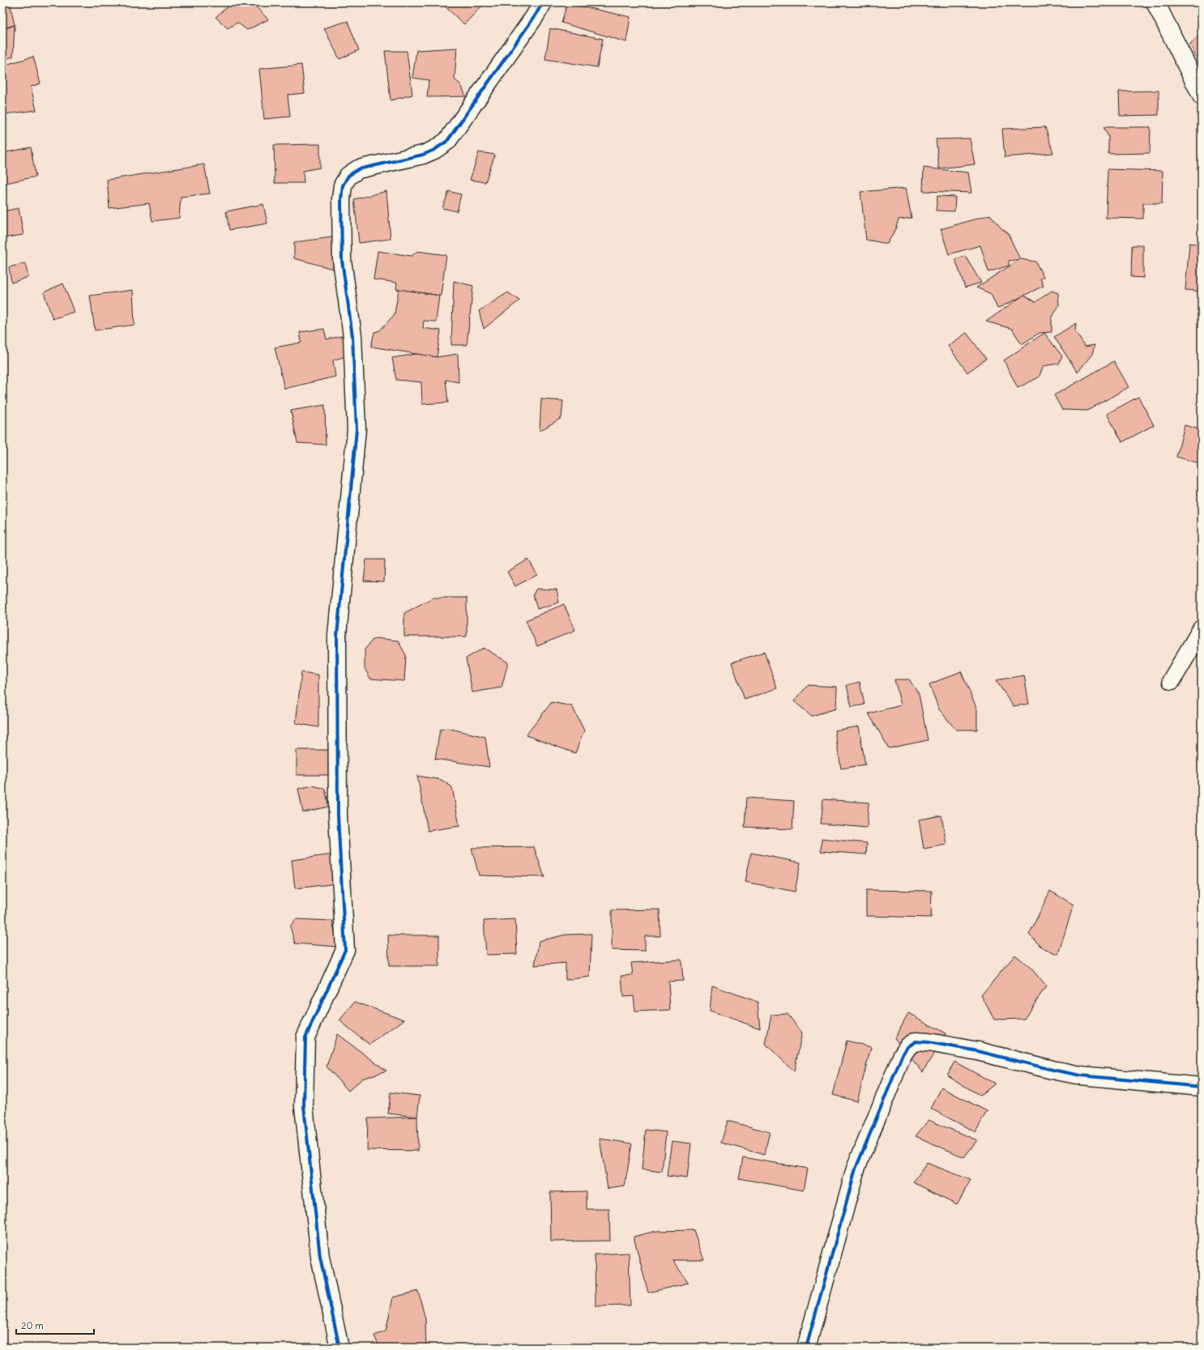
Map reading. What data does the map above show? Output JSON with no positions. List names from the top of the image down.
{
  "scale_bar": "20 m"
}
